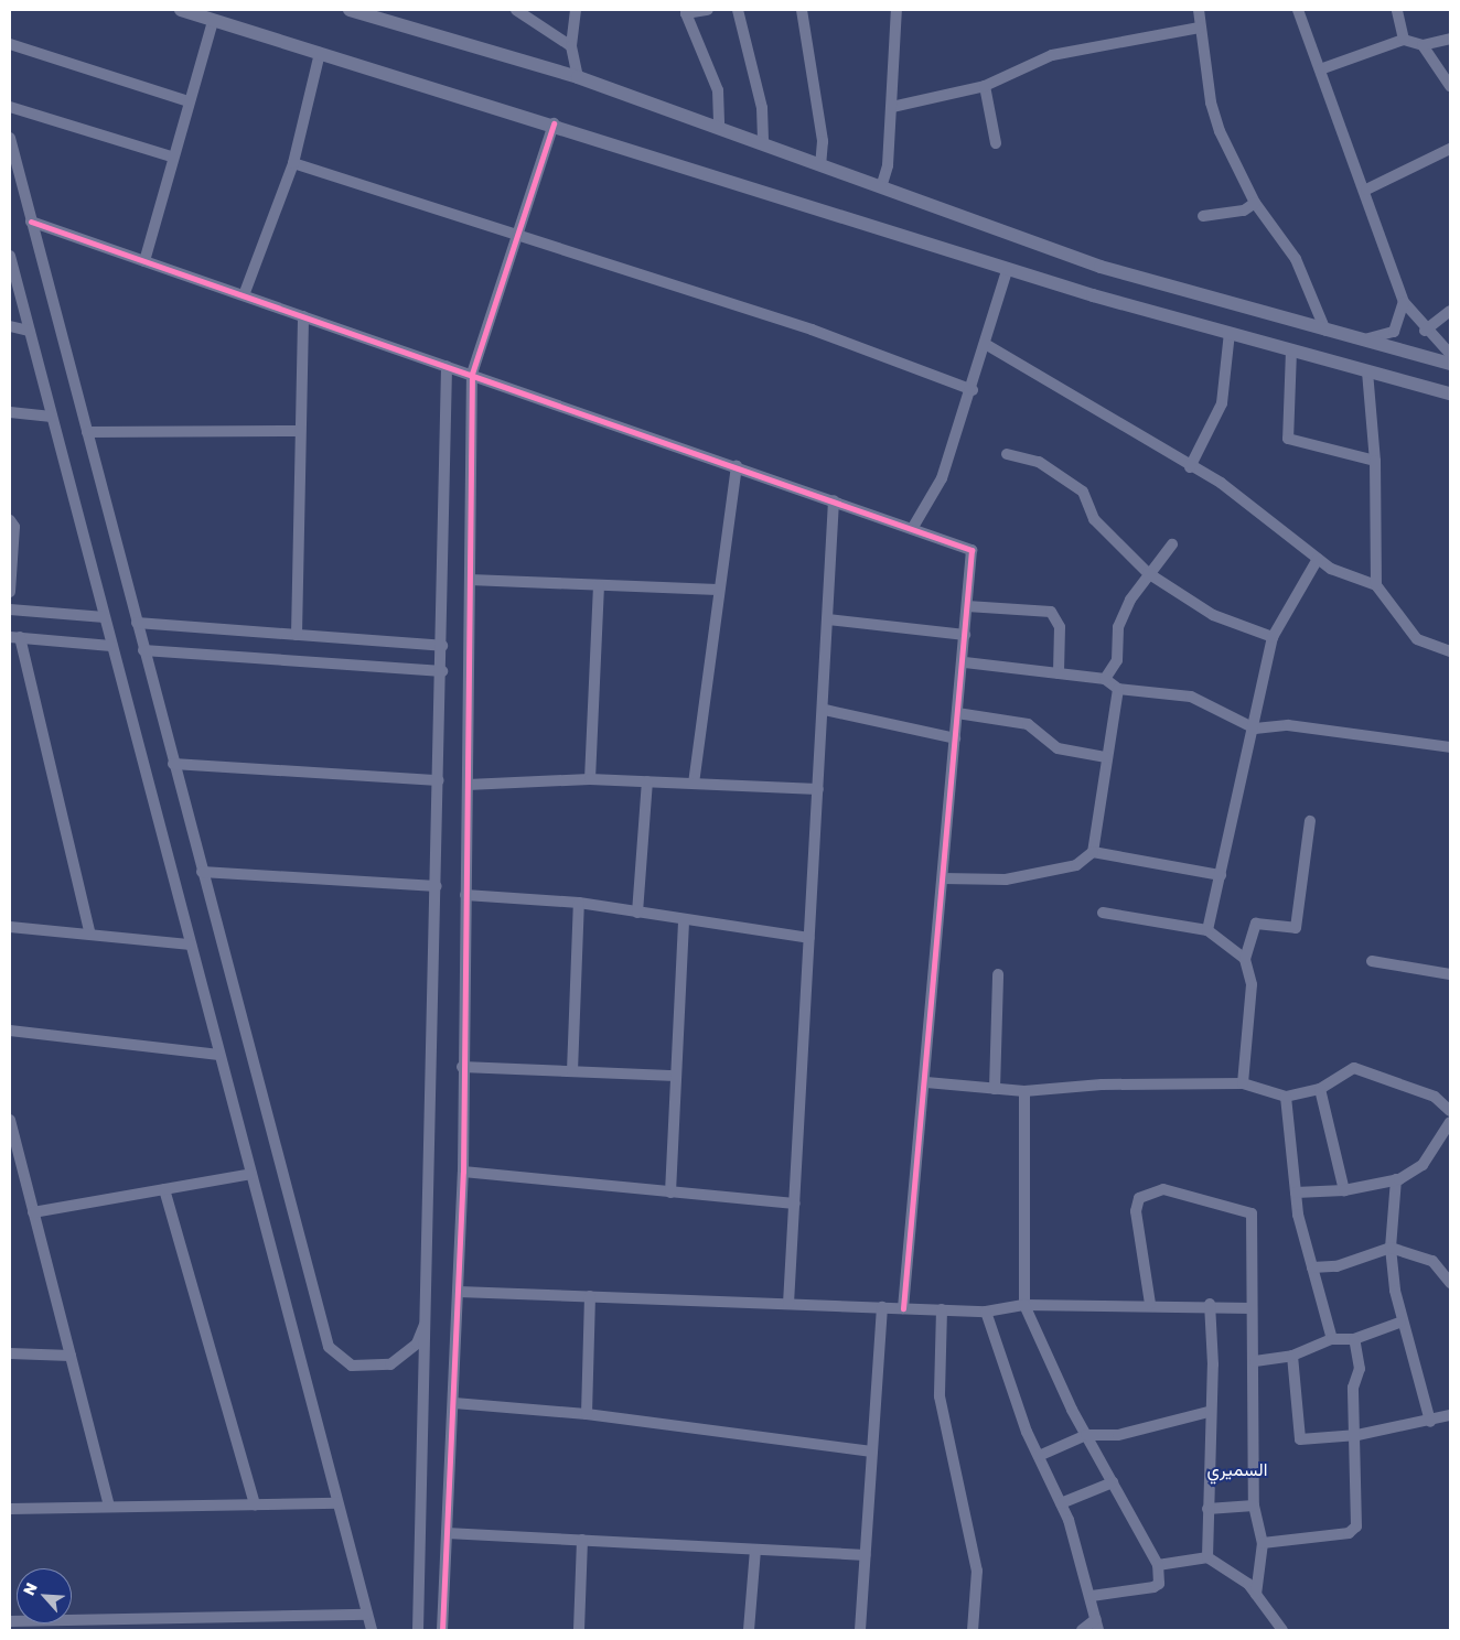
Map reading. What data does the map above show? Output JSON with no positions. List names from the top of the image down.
{
  "districts": ["السميري"],
  "north": "top left"
}
